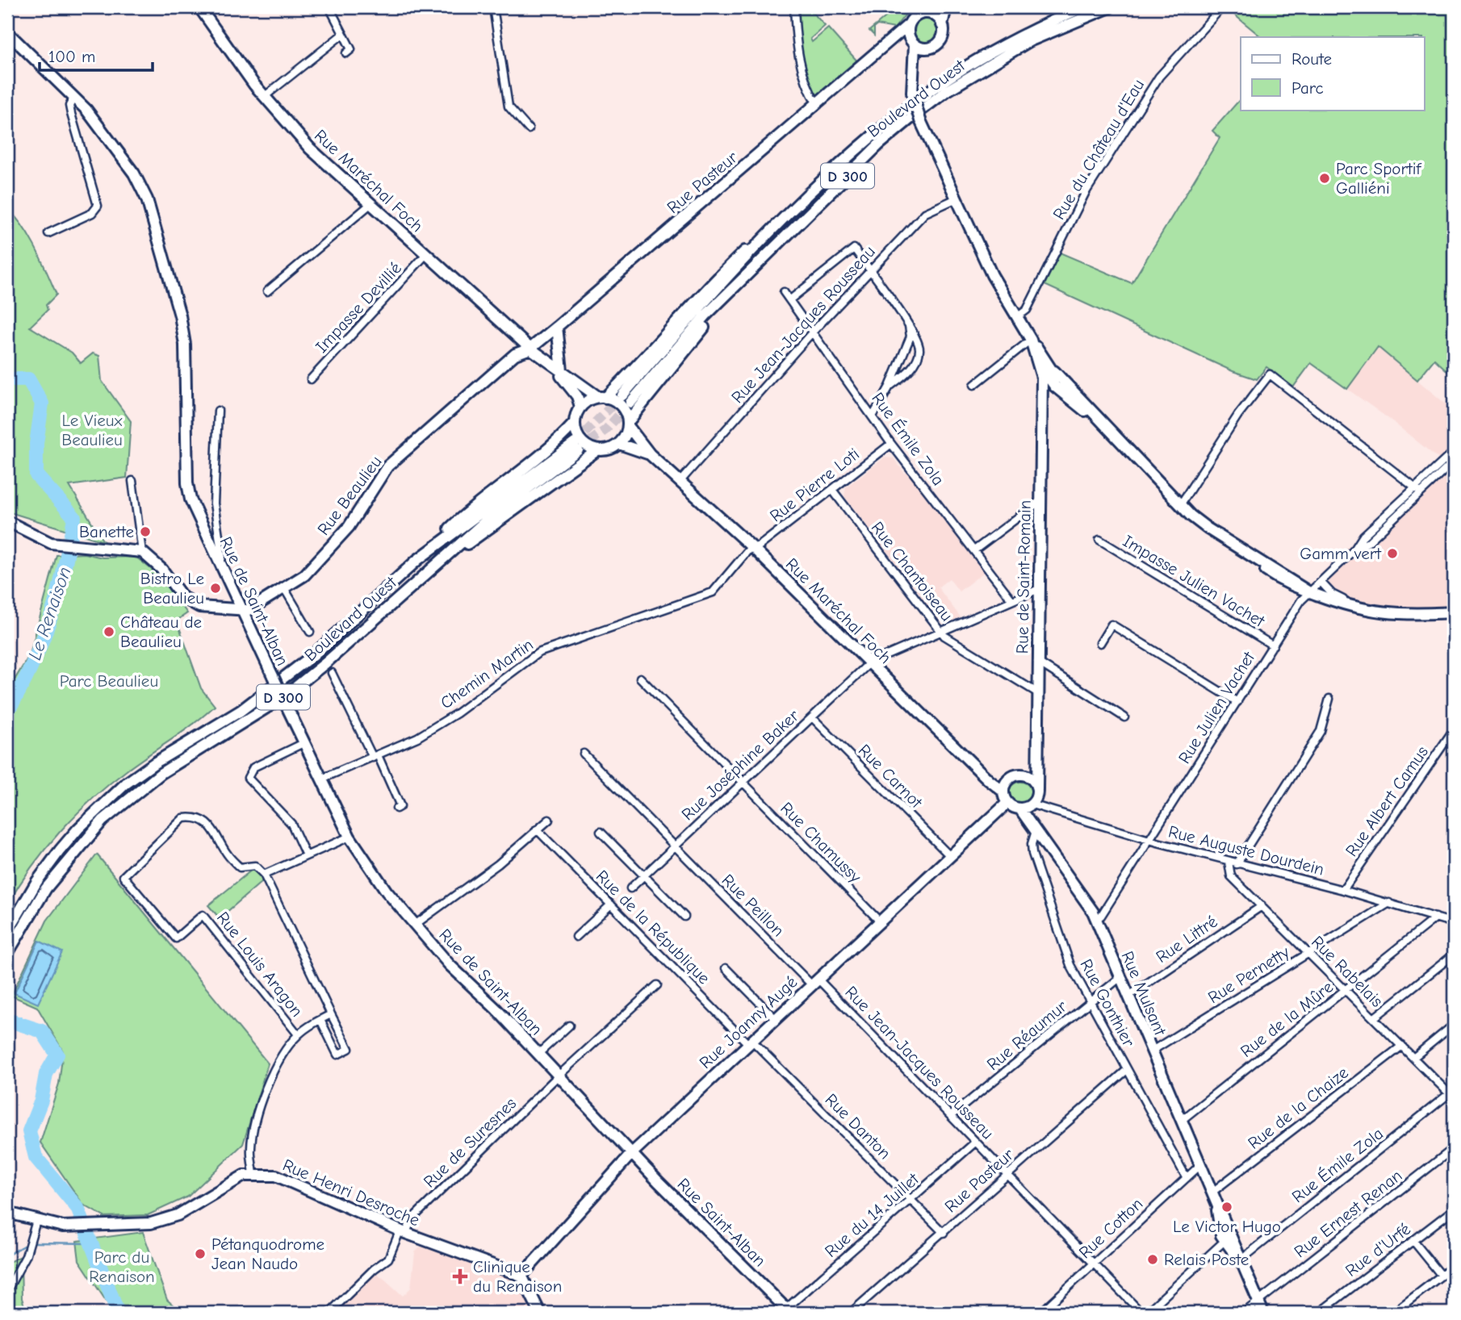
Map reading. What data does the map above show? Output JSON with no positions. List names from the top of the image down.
{
  "streets": {
    "main road": [
      "Boulevard Ouest",
      "D 300",
      "Rue Maréchal Foch",
      "Rue Pasteur",
      "Rue Beaulieu",
      "Rue de Saint-Romain",
      "Rue de Saint-Alban",
      "Rue Mulsant",
      "Rue Joanny Augé",
      "Rue Henri Desroche",
      "Rue Saint-Alban"
    ],
    "street": [
      "Rue du Château d'Eau",
      "Impasse Devillié",
      "Rue Jean-Jacques Rousseau",
      "Rue Émile Zola",
      "Rue Pierre Loti",
      "Rue Chantoiseau",
      "Impasse Julien Vachet",
      "Chemin Martin",
      "Rue Julien Vachet",
      "Rue Joséphine Baker",
      "Rue Carnot",
      "Rue Albert Camus",
      "Rue Chamussy",
      "Rue Auguste Dourdein",
      "Rue Peillon",
      "Rue de la République",
      "Rue Littré",
      "Rue Louis Aragon",
      "Rue Rabelais",
      "Rue Pernetty",
      "Rue Gonthier",
      "Rue de la Mûre",
      "Rue Réaumur",
      "Rue de la Chaize",
      "Rue Danton",
      "Rue de Suresnes",
      "Rue Ernest Renan",
      "Rue du 14 Juillet",
      "Rue Cotton",
      "Rue d'Urfé"
    ]
  },
  "crossings": [
    ["Rue du Château d'Eau", "Rue de Saint-Romain"],
    ["Rue Maréchal Foch", "Rue Pasteur"],
    ["Rue Maréchal Foch", "Impasse Devillié"],
    ["Rue Maréchal Foch", "Rue Jean-Jacques Rousseau"],
    ["Rue Maréchal Foch", "Rue Pierre Loti"],
    ["Rue Maréchal Foch", "Rue Beaulieu"],
    ["Rue Maréchal Foch", "Rue de Saint-Romain"],
    ["Rue Maréchal Foch", "Chemin Martin"],
    ["Rue Maréchal Foch", "Rue Joséphine Baker"],
    ["Rue Maréchal Foch", "Rue Auguste Dourdein"],
    ["Rue Maréchal Foch", "Rue Mulsant"],
    ["Rue Maréchal Foch", "Rue Joanny Augé"],
    ["Rue Pasteur", "Rue Jean-Jacques Rousseau"],
    ["Rue Pasteur", "Rue Beaulieu"],
    ["Rue Pasteur", "Rue de Saint-Romain"],
    ["Rue Pasteur", "Rue Gonthier"],
    ["Rue Pasteur", "Rue Danton"],
    ["Rue Jean-Jacques Rousseau", "Rue Émile Zola"],
    ["Rue Jean-Jacques Rousseau", "Rue de Saint-Romain"],
    ["Rue Jean-Jacques Rousseau", "Rue Peillon"],
    ["Rue Jean-Jacques Rousseau", "Rue Joanny Augé"],
    ["Rue Jean-Jacques Rousseau", "Rue Réaumur"],
    ["Rue Jean-Jacques Rousseau", "Rue du 14 Juillet"],
    ["Rue Jean-Jacques Rousseau", "Rue Cotton"],
    ["Rue Émile Zola", "Rue Pierre Loti"],
    ["Rue Émile Zola", "Rue Joséphine Baker"],
    ["Rue Émile Zola", "Rue Rabelais"],
    ["Rue Émile Zola", "Rue Mulsant"],
    ["Rue Pierre Loti", "Rue Chantoiseau"],
    ["Rue Pierre Loti", "Chemin Martin"],
    ["Rue Beaulieu", "Rue de Saint-Alban"],
    ["Rue Chantoiseau", "Rue de Saint-Romain"],
    ["Rue Chantoiseau", "Rue Joséphine Baker"],
    ["Rue de Saint-Romain", "Rue Joséphine Baker"],
    ["Rue de Saint-Romain", "Rue Auguste Dourdein"],
    ["Rue de Saint-Romain", "Rue Mulsant"],
    ["Rue de Saint-Romain", "Rue Joanny Augé"],
    ["Impasse Julien Vachet", "Rue Julien Vachet"],
    ["Rue de Saint-Alban", "Chemin Martin"],
    ["Rue de Saint-Alban", "Rue Joanny Augé"],
    ["Rue de Saint-Alban", "Rue de Suresnes"],
    ["Rue de Saint-Alban", "Rue Saint-Alban"],
    ["Rue Julien Vachet", "Rue Auguste Dourdein"],
    ["Rue Julien Vachet", "Rue Mulsant"],
    ["Rue Joséphine Baker", "Rue Carnot"],
    ["Rue Joséphine Baker", "Rue Chamussy"],
    ["Rue Joséphine Baker", "Rue Peillon"],
    ["Rue Carnot", "Rue Joanny Augé"],
    ["Rue Albert Camus", "Rue Auguste Dourdein"],
    ["Rue Chamussy", "Rue Joanny Augé"],
    ["Rue Auguste Dourdein", "Rue Rabelais"],
    ["Rue Auguste Dourdein", "Rue Pernetty"],
    ["Rue Auguste Dourdein", "Rue Mulsant"],
    ["Rue Auguste Dourdein", "Rue de la Mûre"],
    ["Rue Auguste Dourdein", "Rue Joanny Augé"],
    ["Rue Peillon", "Rue Joanny Augé"],
    ["Rue de la République", "Rue Joanny Augé"],
    ["Rue de la République", "Rue Danton"],
    ["Rue Littré", "Rue Rabelais"],
    ["Rue Littré", "Rue Mulsant"],
    ["Rue Rabelais", "Rue Pernetty"],
    ["Rue Rabelais", "Rue de la Mûre"],
    ["Rue Rabelais", "Rue de la Chaize"],
    ["Rue Pernetty", "Rue Mulsant"],
    ["Rue Mulsant", "Rue Gonthier"],
    ["Rue Mulsant", "Rue de la Mûre"],
    ["Rue Mulsant", "Rue Joanny Augé"],
    ["Rue Mulsant", "Rue Réaumur"],
    ["Rue Mulsant", "Rue de la Chaize"],
    ["Rue Mulsant", "Rue Ernest Renan"],
    ["Rue Mulsant", "Rue Cotton"],
    ["Rue Gonthier", "Rue Réaumur"],
    ["Rue Gonthier", "Rue Cotton"],
    ["Rue Joanny Augé", "Rue Danton"],
    ["Rue Joanny Augé", "Rue Henri Desroche"],
    ["Rue Joanny Augé", "Rue Saint-Alban"],
    ["Rue Danton", "Rue du 14 Juillet"],
    ["Rue de Suresnes", "Rue Henri Desroche"],
    ["Rue du 14 Juillet", "Rue Saint-Alban"]
  ],
  "water": ["Le Renaison"],
  "parks": ["Le Vieux Beaulieu", "Parc Beaulieu", "Parc du Renaison"],
  "places": {
    "other": [
      "Parc Sportif Galliéni",
      "Banette",
      "Gamm vert",
      "Bistro Le Beaulieu",
      "Château de Beaulieu",
      "Le Victor Hugo",
      "Pétanquodrome Jean Naudo",
      "Relais Poste"
    ],
    "health": ["Clinique du Renaison"]
  },
  "legend": ["Route", "Parc"],
  "scale_bar": "100 m"
}
